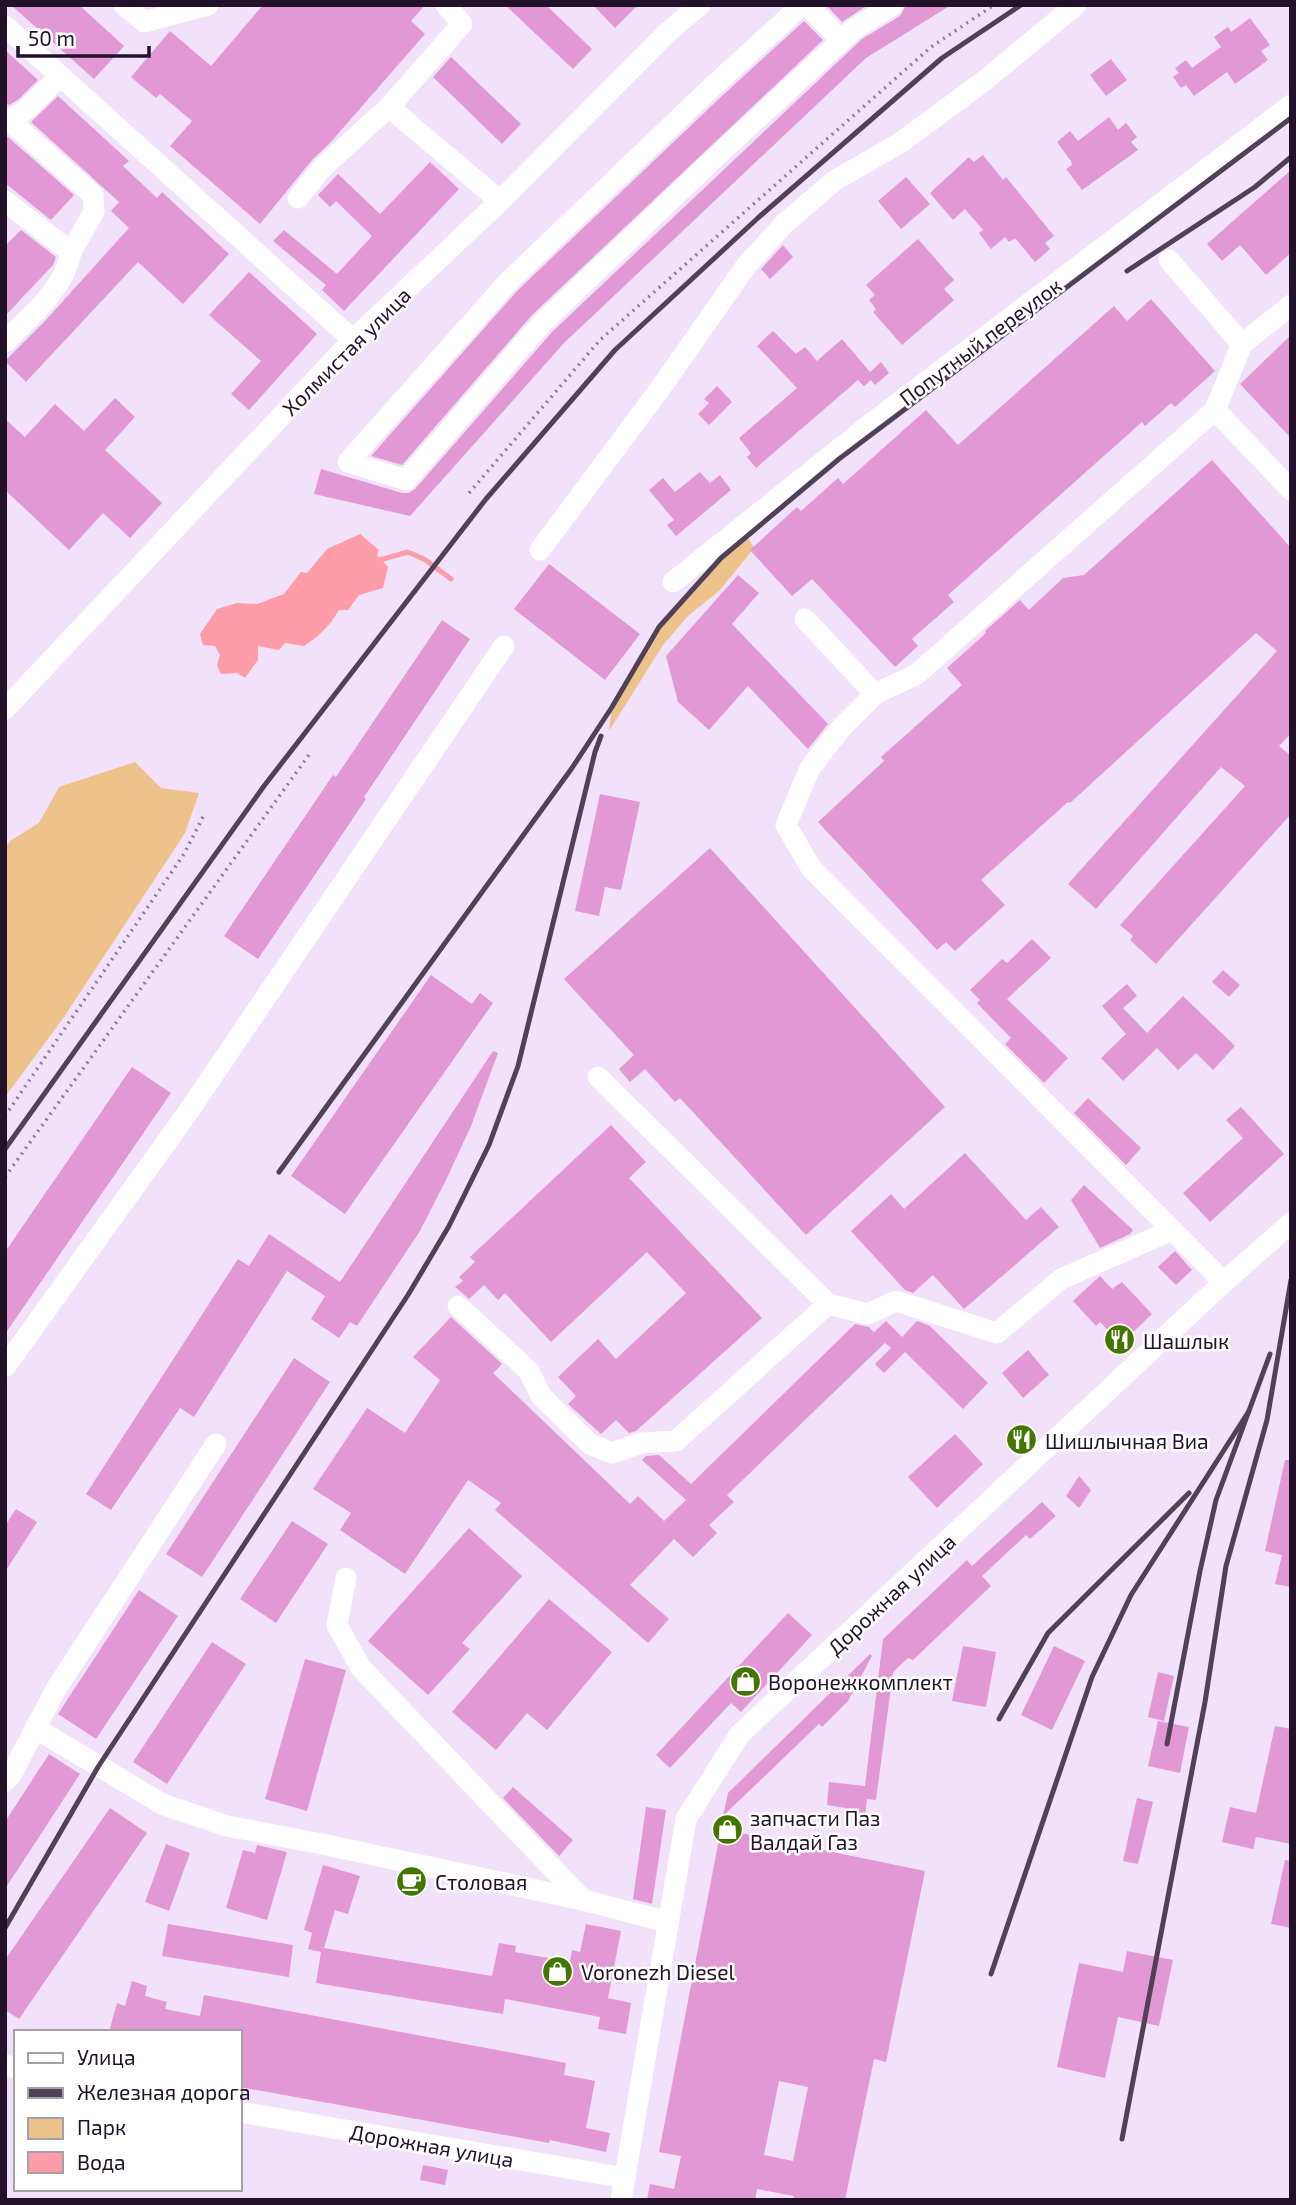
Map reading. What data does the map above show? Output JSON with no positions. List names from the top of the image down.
{
  "streets": {
    "street": ["Попутный переулок", "Холмистая улица", "Дорожная улица"]
  },
  "places": {
    "restaurant": ["Шашлык", "Шишлычная Виа"],
    "shop": ["Воронежкомплект", "запчасти Паз Валдай Газ", "Voronezh Diesel"],
    "cafe": ["Столовая"]
  },
  "legend": [
    "Улица",
    "Железная дорога",
    "Парк",
    "Вода"
  ],
  "scale_bar": "50 m"
}
